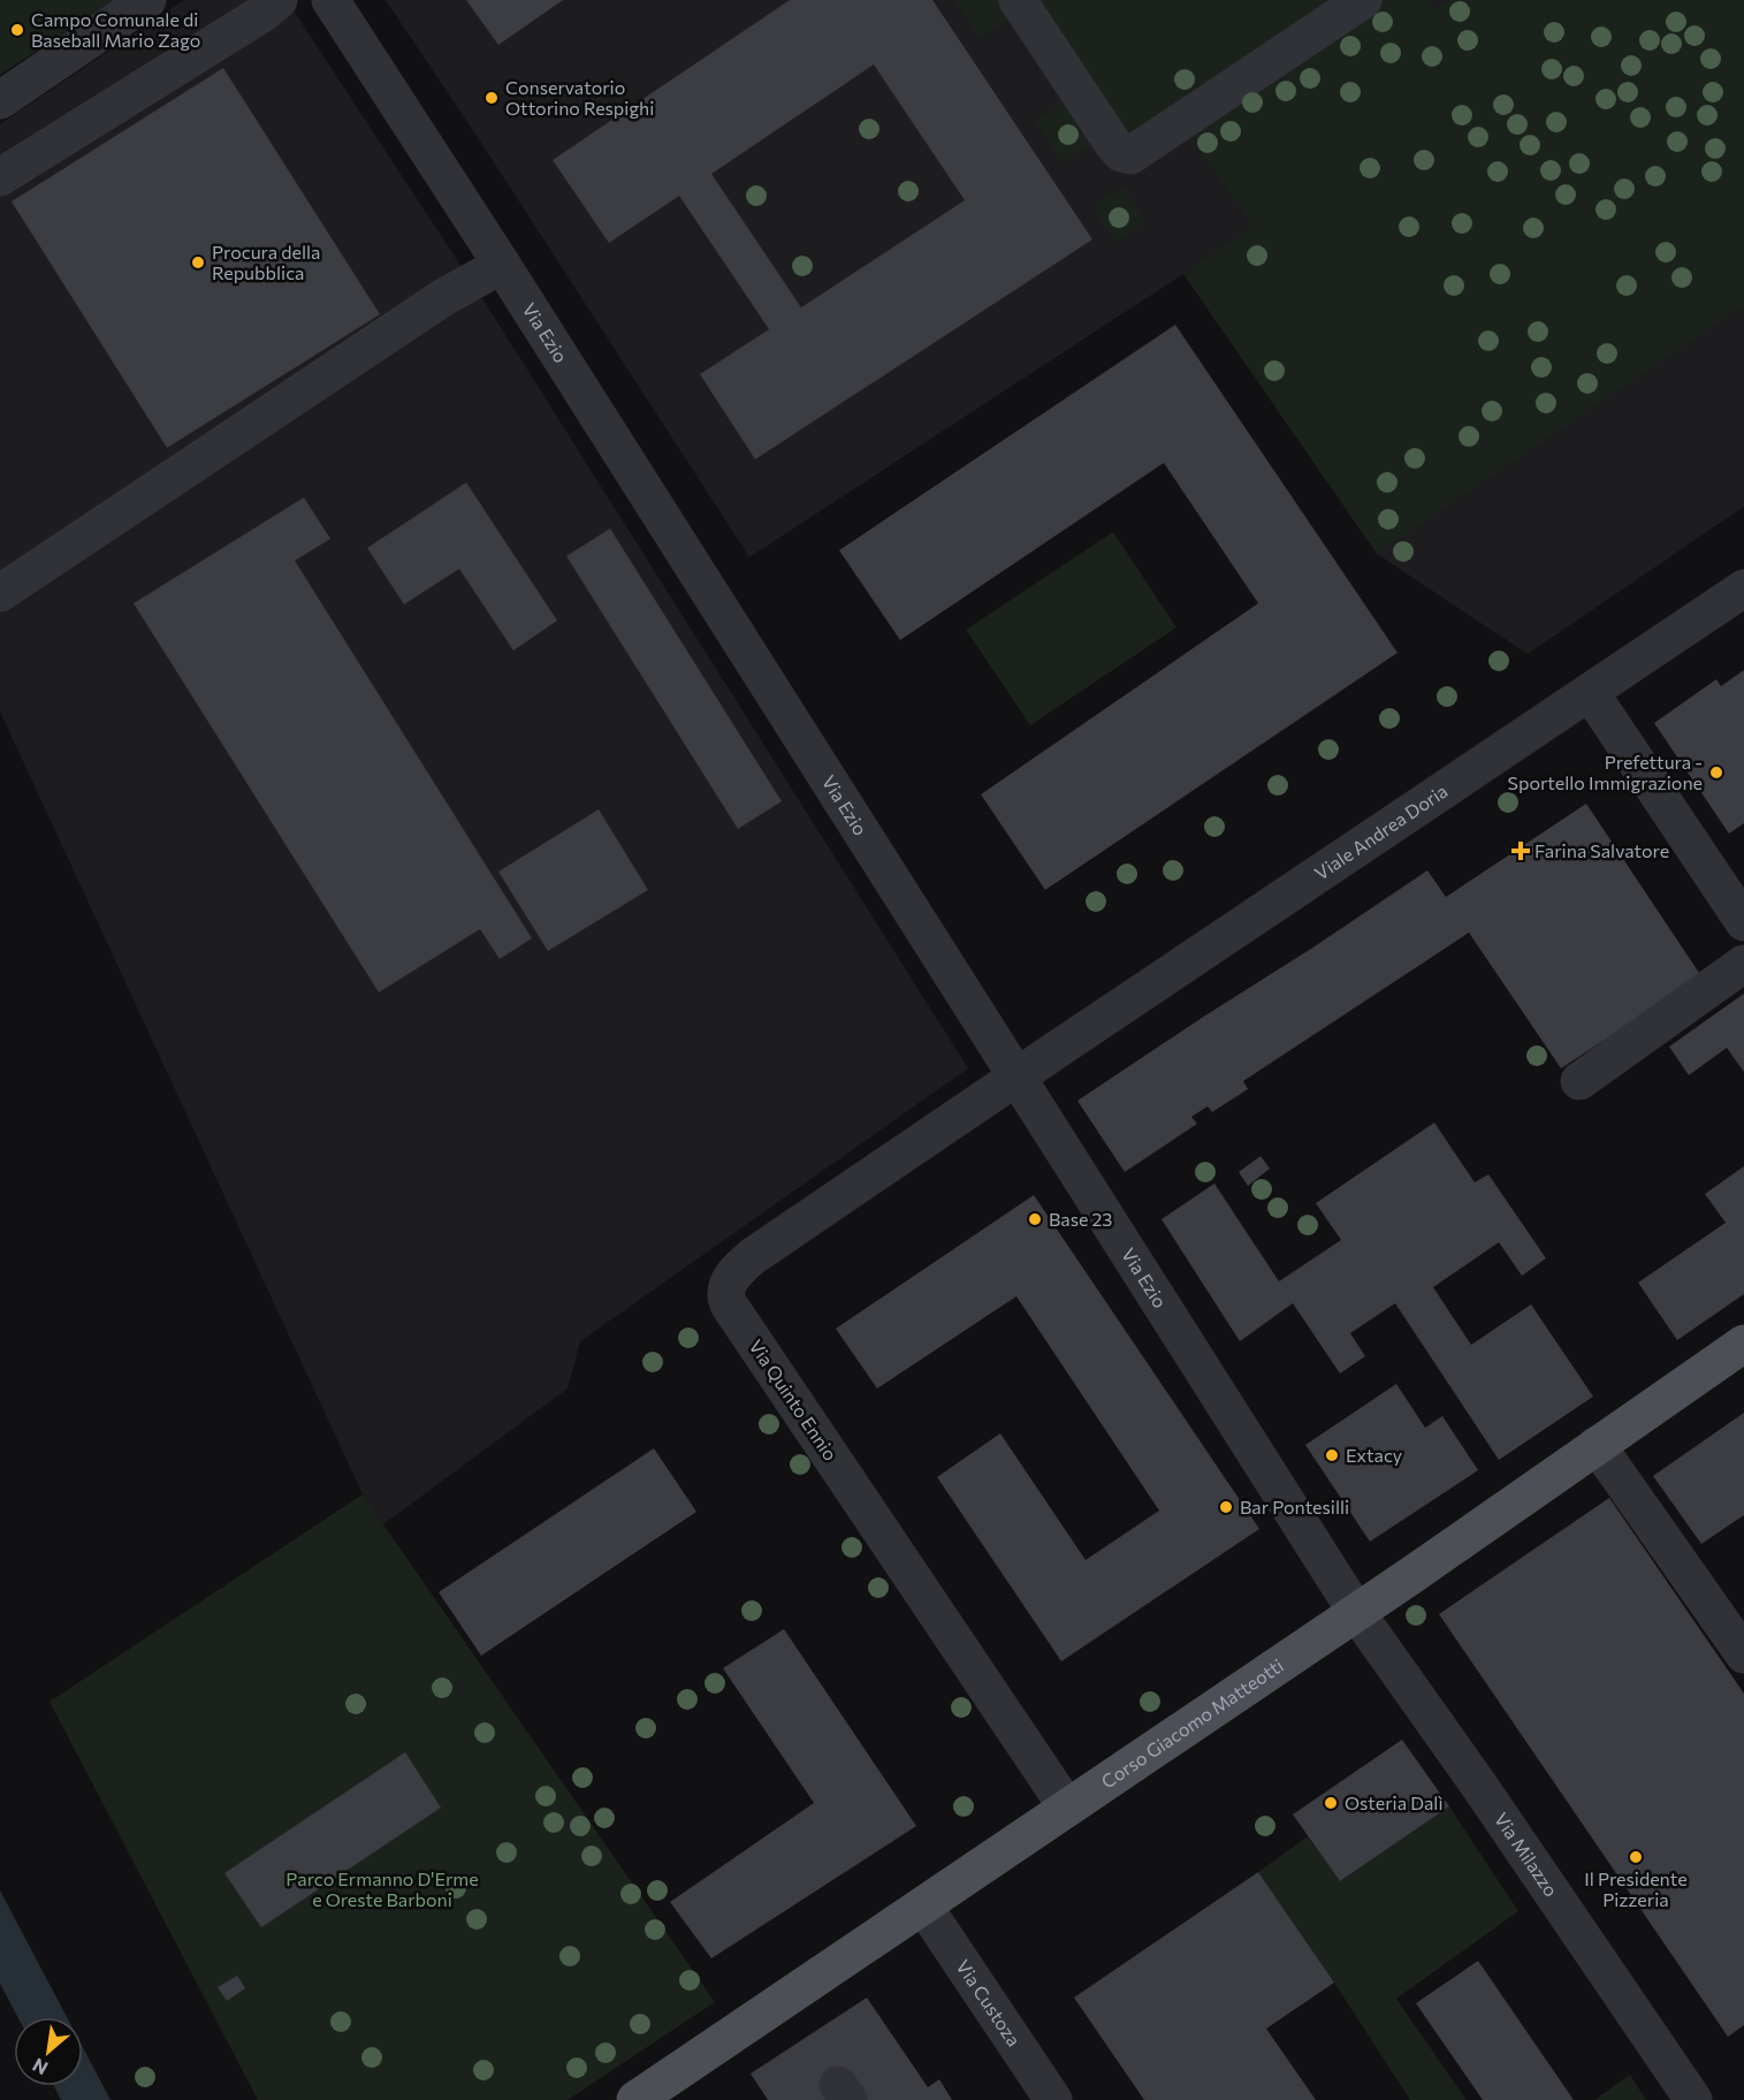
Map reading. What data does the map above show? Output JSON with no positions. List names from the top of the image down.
{
  "streets": {
    "main road": ["Corso Giacomo Matteotti"],
    "street": [
      "Via Ezio",
      "Viale Andrea Doria",
      "Via Quinto Ennio",
      "Via Milazzo",
      "Via Custoza"
    ]
  },
  "crossings": [
    ["Via Ezio", "Viale Andrea Doria"],
    ["Via Ezio", "Via Quinto Ennio"],
    ["Via Ezio", "Corso Giacomo Matteotti"],
    ["Via Ezio", "Via Milazzo"],
    ["Viale Andrea Doria", "Via Quinto Ennio"],
    ["Via Quinto Ennio", "Corso Giacomo Matteotti"],
    ["Corso Giacomo Matteotti", "Via Milazzo"],
    ["Corso Giacomo Matteotti", "Via Custoza"]
  ],
  "parks": ["Parco Ermanno D'Erme e Oreste Barboni"],
  "places": {
    "other": [
      "Campo Comunale di Baseball Mario Zago",
      "Conservatorio Ottorino Respighi",
      "Procura della Repubblica",
      "Prefettura - Sportello Immigrazione",
      "Base 23",
      "Extacy",
      "Bar Pontesilli",
      "Osteria Dalì",
      "Il Presidente Pizzeria"
    ],
    "health": ["Farina Salvatore"]
  },
  "north": "bottom left"
}
